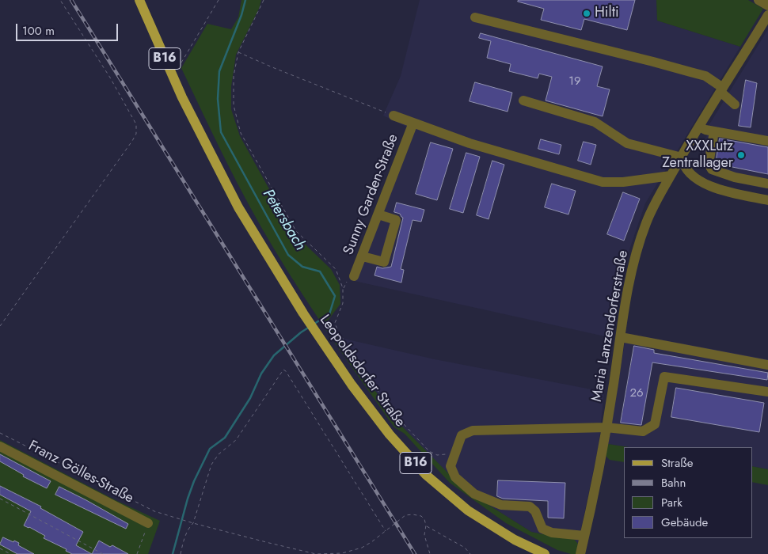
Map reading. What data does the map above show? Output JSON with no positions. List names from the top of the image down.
{
  "streets": {
    "main road": ["B16", "Leopoldsdorfer Straße"],
    "street": ["Sunny Garden-Straße", "Maria Lanzendorferstraße", "Franz Gölles-Straße"]
  },
  "water": ["Petersbach"],
  "places": ["Hilti", "XXXLutz Zentrallager"],
  "house_numbers": ["19", "26"],
  "legend": [
    "Straße",
    "Bahn",
    "Park",
    "Gebäude"
  ],
  "scale_bar": "100 m"
}
